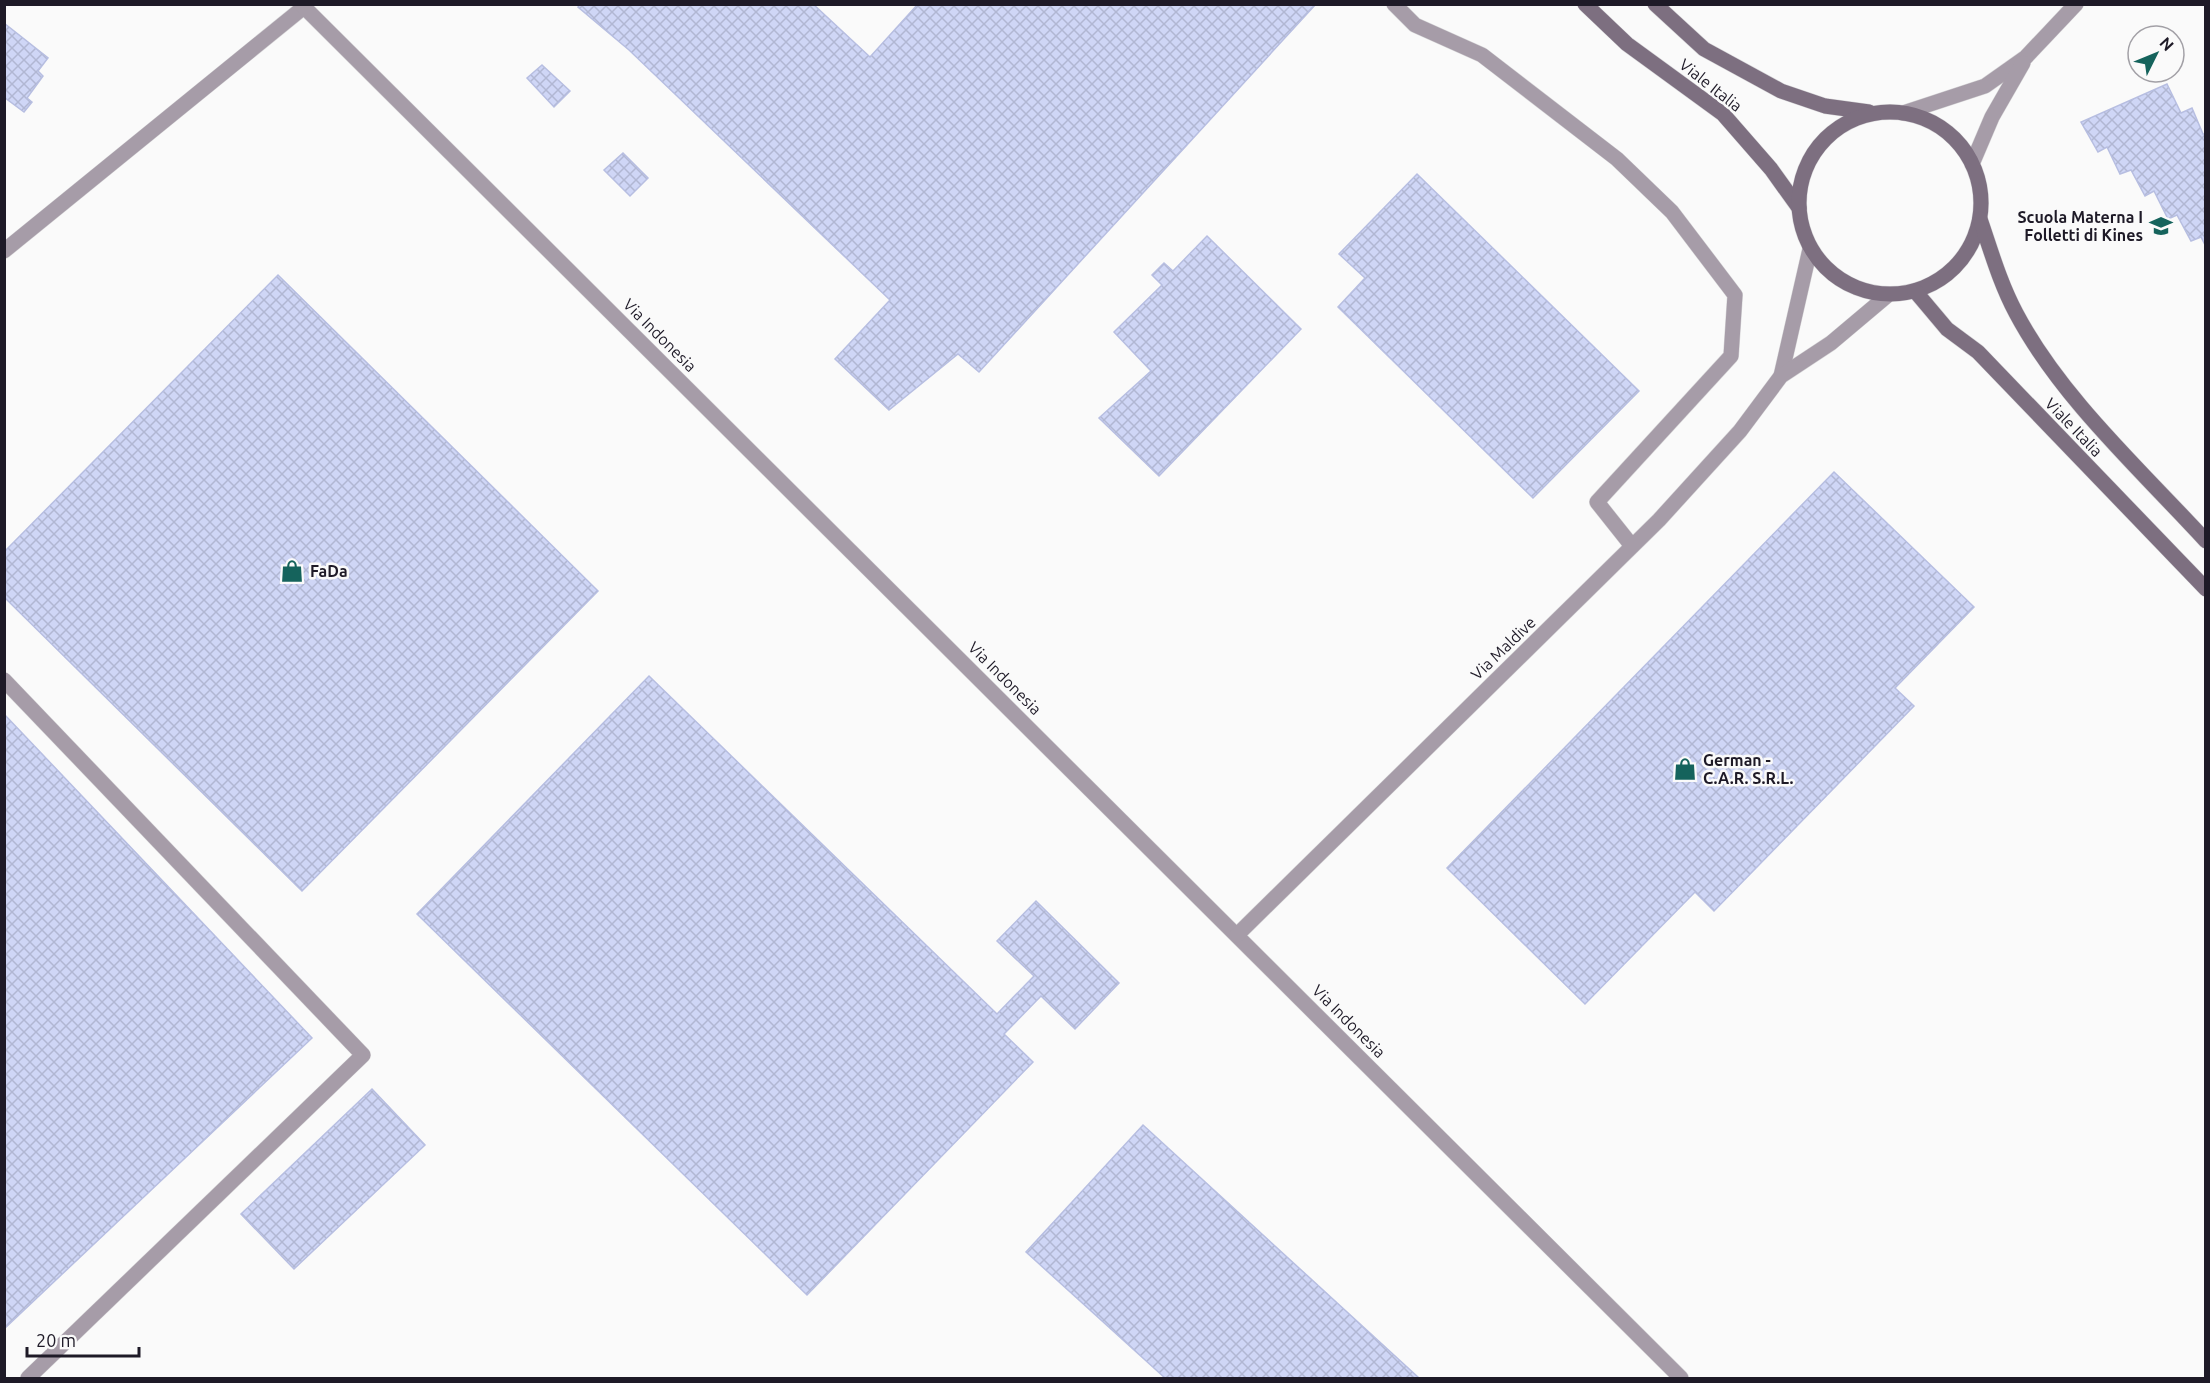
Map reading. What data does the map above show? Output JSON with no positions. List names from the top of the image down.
{
  "streets": {
    "main road": ["Viale Italia"],
    "street": ["Via Indonesia", "Via Maldive"]
  },
  "crossings": [
    ["Viale Italia", "Via Maldive"],
    ["Via Indonesia", "Via Maldive"]
  ],
  "places": {
    "school or university": ["Scuola Materna I Folletti di Kines"],
    "shop": ["FaDa", "German - C.A.R. S.R.L."]
  },
  "scale_bar": "20 m",
  "north": "top right"
}
